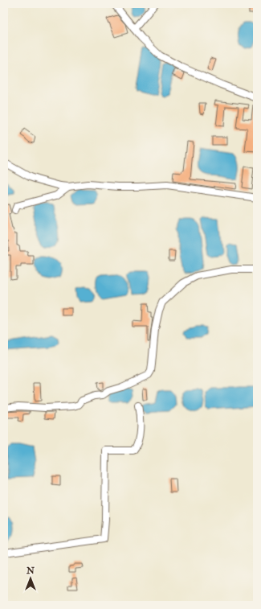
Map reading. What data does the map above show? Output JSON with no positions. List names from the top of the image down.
{
  "north": "top"
}
